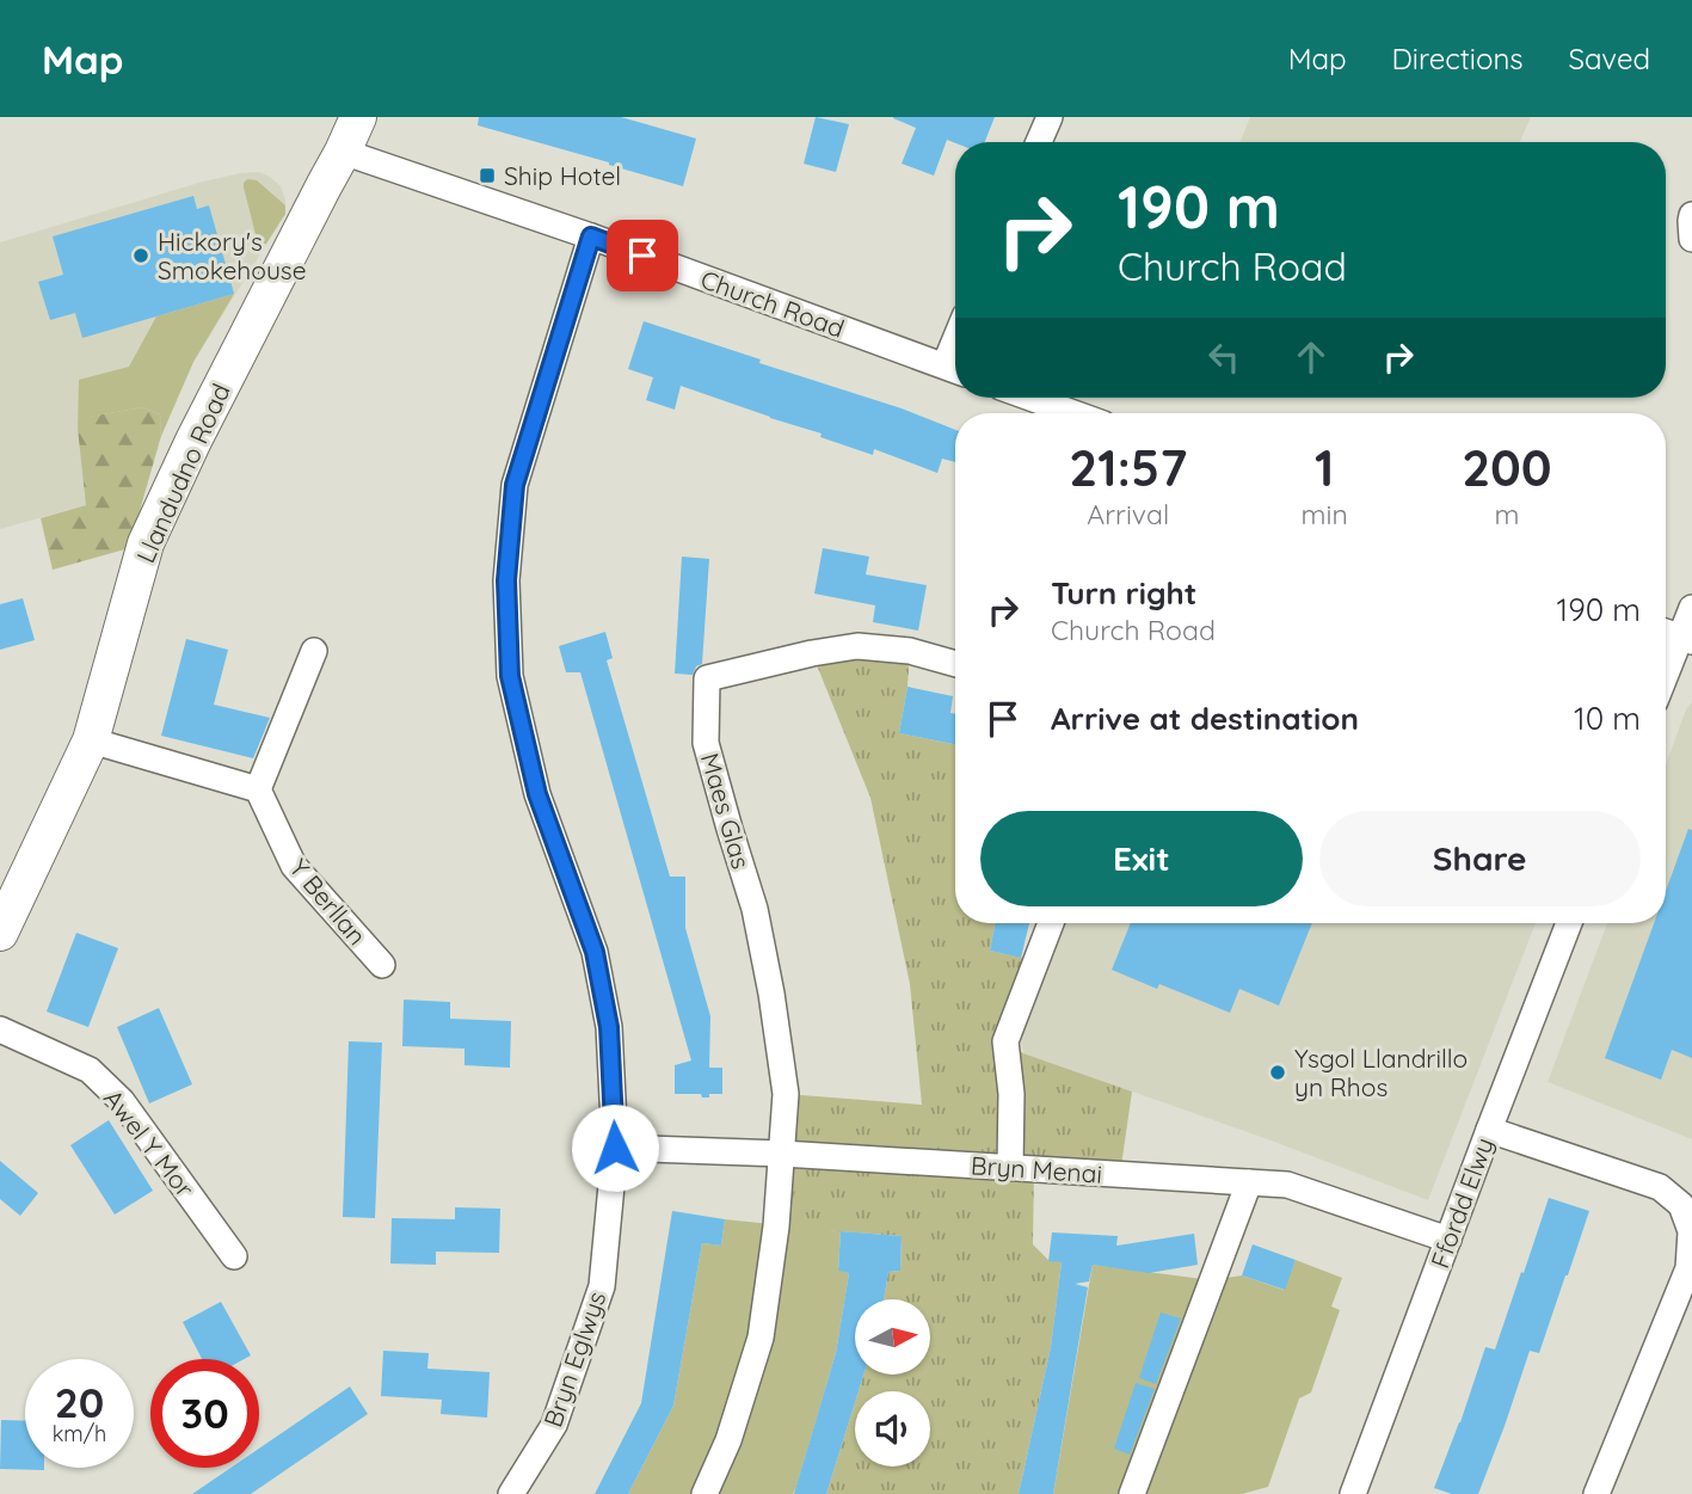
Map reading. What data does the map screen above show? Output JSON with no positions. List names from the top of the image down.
{
  "streets": {
    "main road": ["Llandudno Road"],
    "street": [
      "Church Road",
      "Maes Glas",
      "Y Berllan",
      "Awel Y Mor",
      "Bryn Menai",
      "Ffordd Elwy",
      "Bryn Eglwys"
    ]
  },
  "crossings": [
    ["Church Road", "Llandudno Road"],
    ["Church Road", "Bryn Eglwys"],
    ["Maes Glas", "Bryn Menai"],
    ["Bryn Menai", "Ffordd Elwy"],
    ["Bryn Menai", "Bryn Eglwys"]
  ],
  "places": {
    "transit": ["Ship Hotel"],
    "other": ["Hickory's Smokehouse", "Ysgol Llandrillo yn Rhos"]
  },
  "north": "right",
  "page": {
    "header": "Map",
    "nav": ["Map", "Directions", "Saved"],
    "turn": ["190 m", "Church Road"],
    "eta": [
      "21:57",
      "Arrival",
      "1",
      "min",
      "200",
      "m"
    ],
    "list": [
      {
        "name": "Turn right",
        "note": "Church Road",
        "value": "190 m"
      },
      {
        "name": "Arrive at destination",
        "value": "10 m"
      }
    ],
    "buttons": ["Exit", "Share"],
    "speed": "20 km/h",
    "limit": "30"
  }
}
